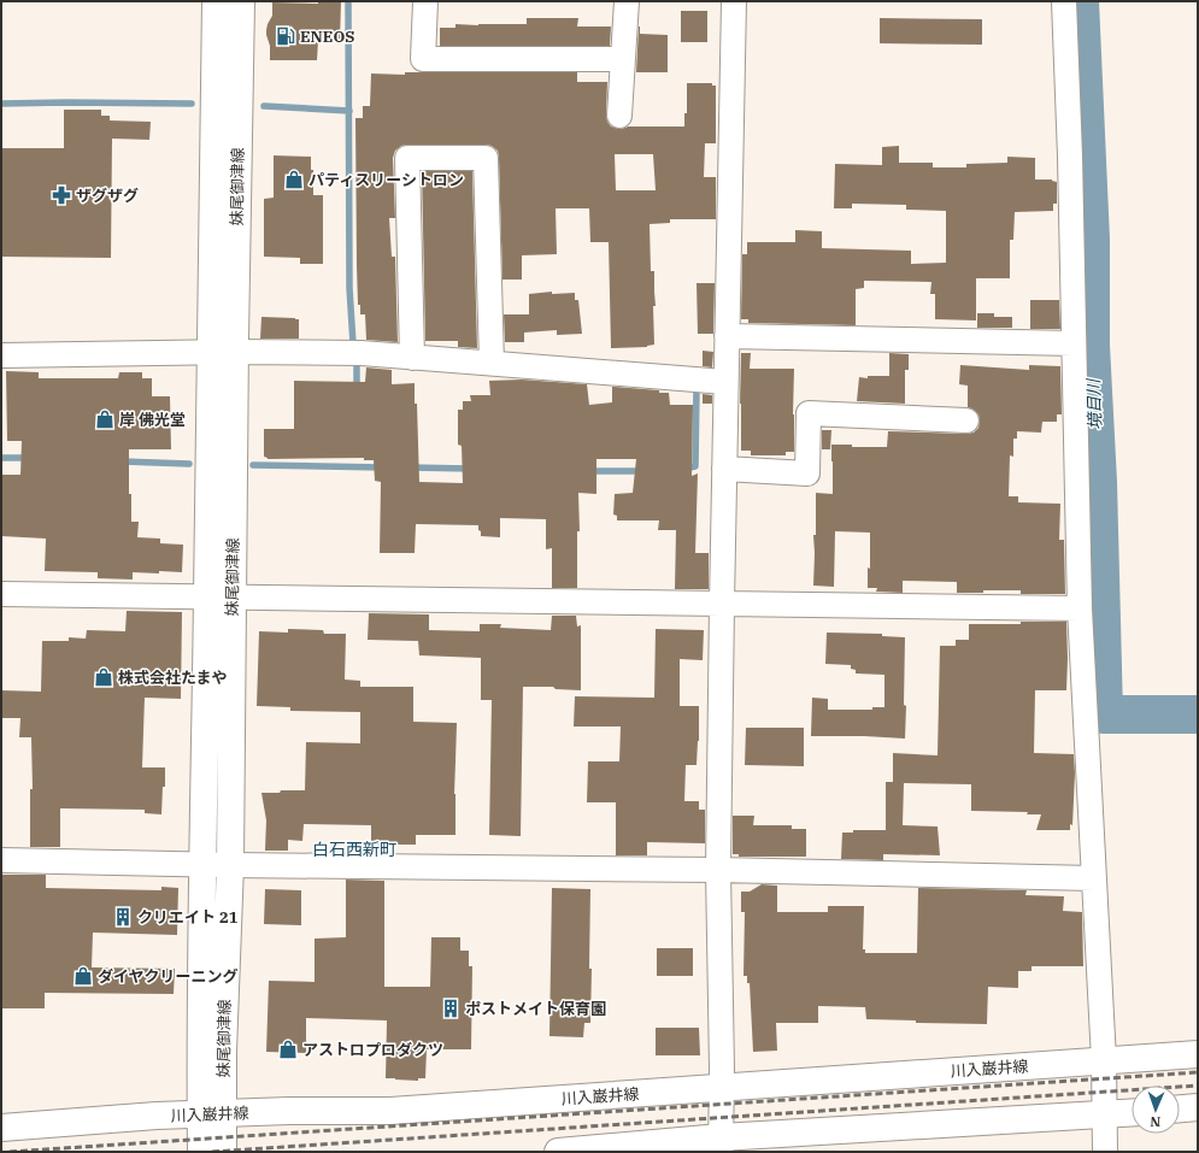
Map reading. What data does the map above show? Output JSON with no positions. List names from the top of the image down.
{
  "streets": {
    "main road": ["妹尾御津線", "川入巌井線"]
  },
  "crossings": [
    ["妹尾御津線", "川入巌井線"]
  ],
  "districts": ["白石西新町"],
  "water": ["境目川"],
  "places": {
    "fuel station": ["ENEOS"],
    "shop": [
      "パティスリーシトロン",
      "岸 佛光堂",
      "株式会社たまや",
      "ダイヤクリーニング",
      "アストロプロダクツ"
    ],
    "pharmacy": ["ザグザグ"],
    "building": ["クリエイト 21", "ポストメイト保育園"]
  },
  "north": "bottom"
}
